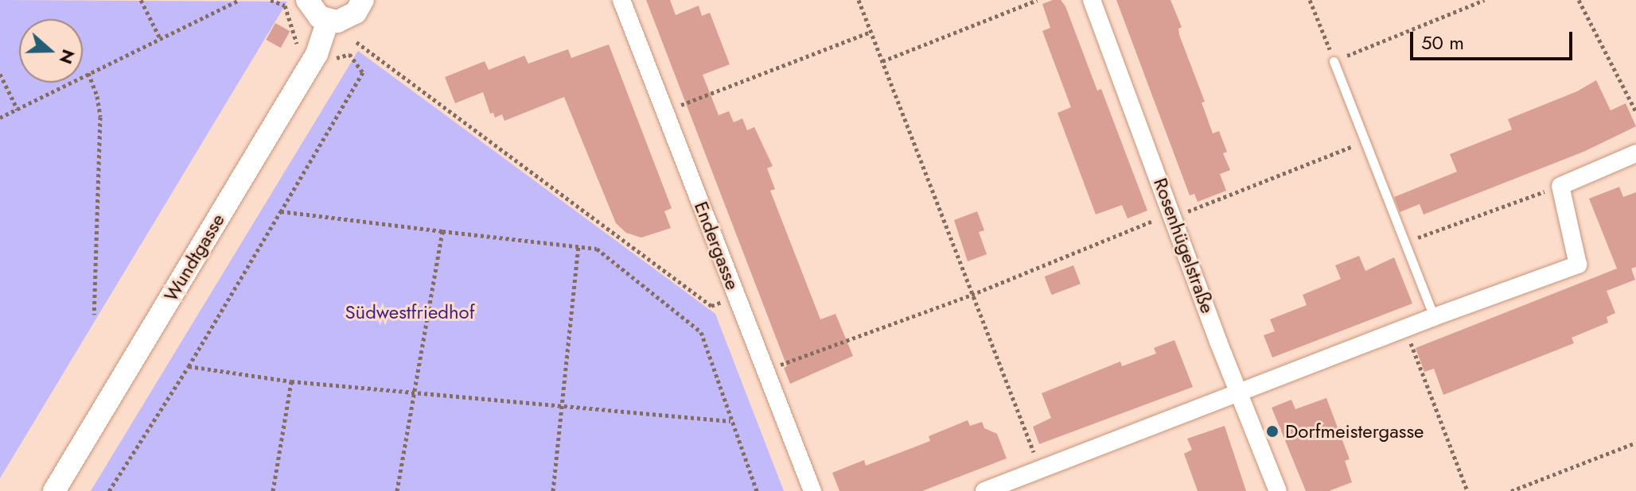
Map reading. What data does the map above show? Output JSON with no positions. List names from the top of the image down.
{
  "streets": {
    "street": ["Endergasse", "Rosenhügelstraße", "Wundtgasse"]
  },
  "parks": ["Südwestfriedhof"],
  "places": ["Dorfmeistergasse"],
  "scale_bar": "50 m",
  "north": "right"
}
